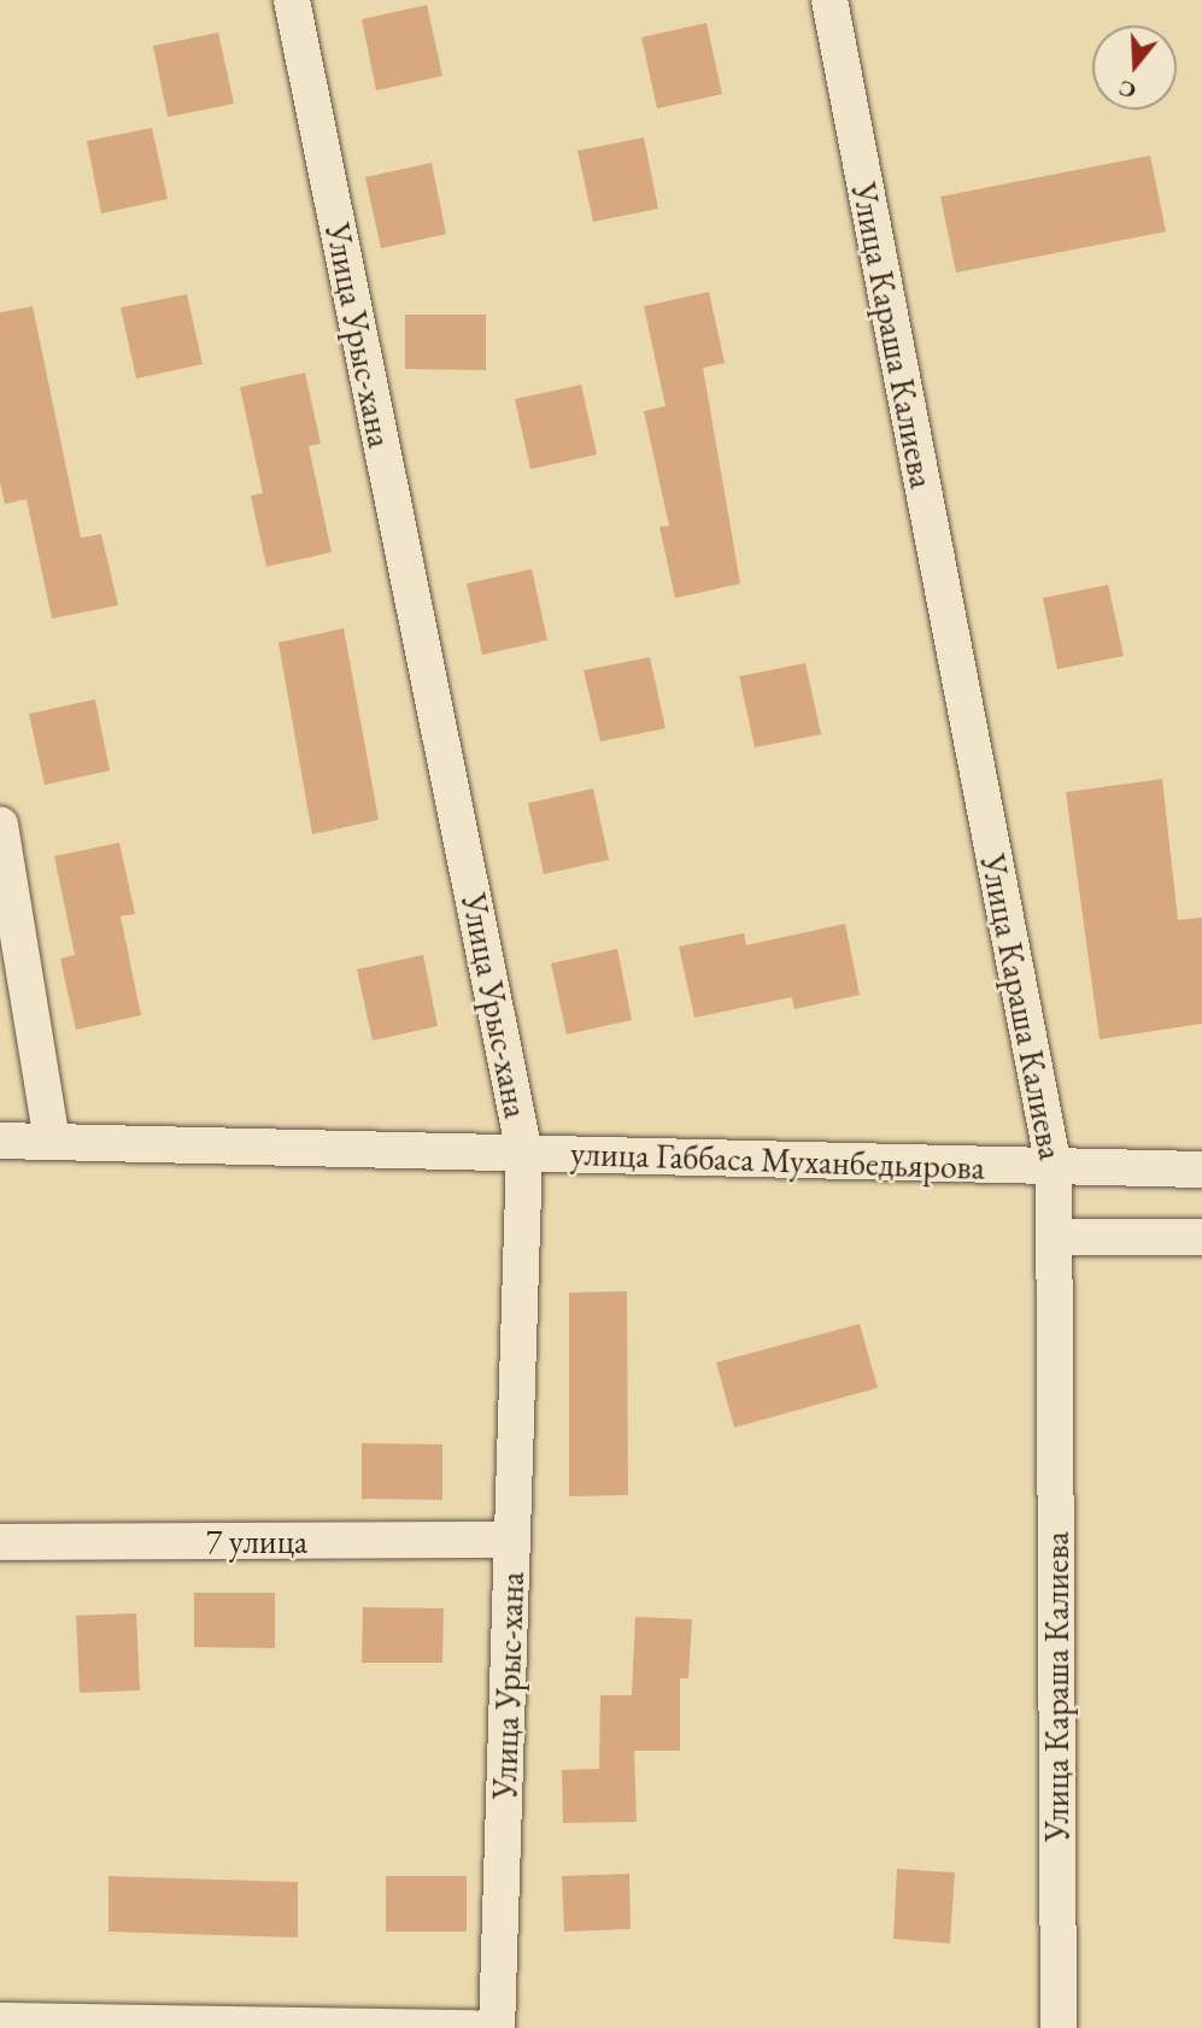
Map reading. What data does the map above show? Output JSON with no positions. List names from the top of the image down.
{
  "streets": {
    "street": [
      "Улица Урыс-хана",
      "Улица Караша Калиева",
      "улица Габбаса Муханбедьярова",
      "7 улица"
    ]
  },
  "crossings": [
    ["Улица Урыс-хана", "улица Габбаса Муханбедьярова"],
    ["Улица Урыс-хана", "7 улица"],
    ["Улица Караша Калиева", "улица Габбаса Муханбедьярова"]
  ],
  "north": "bottom"
}
